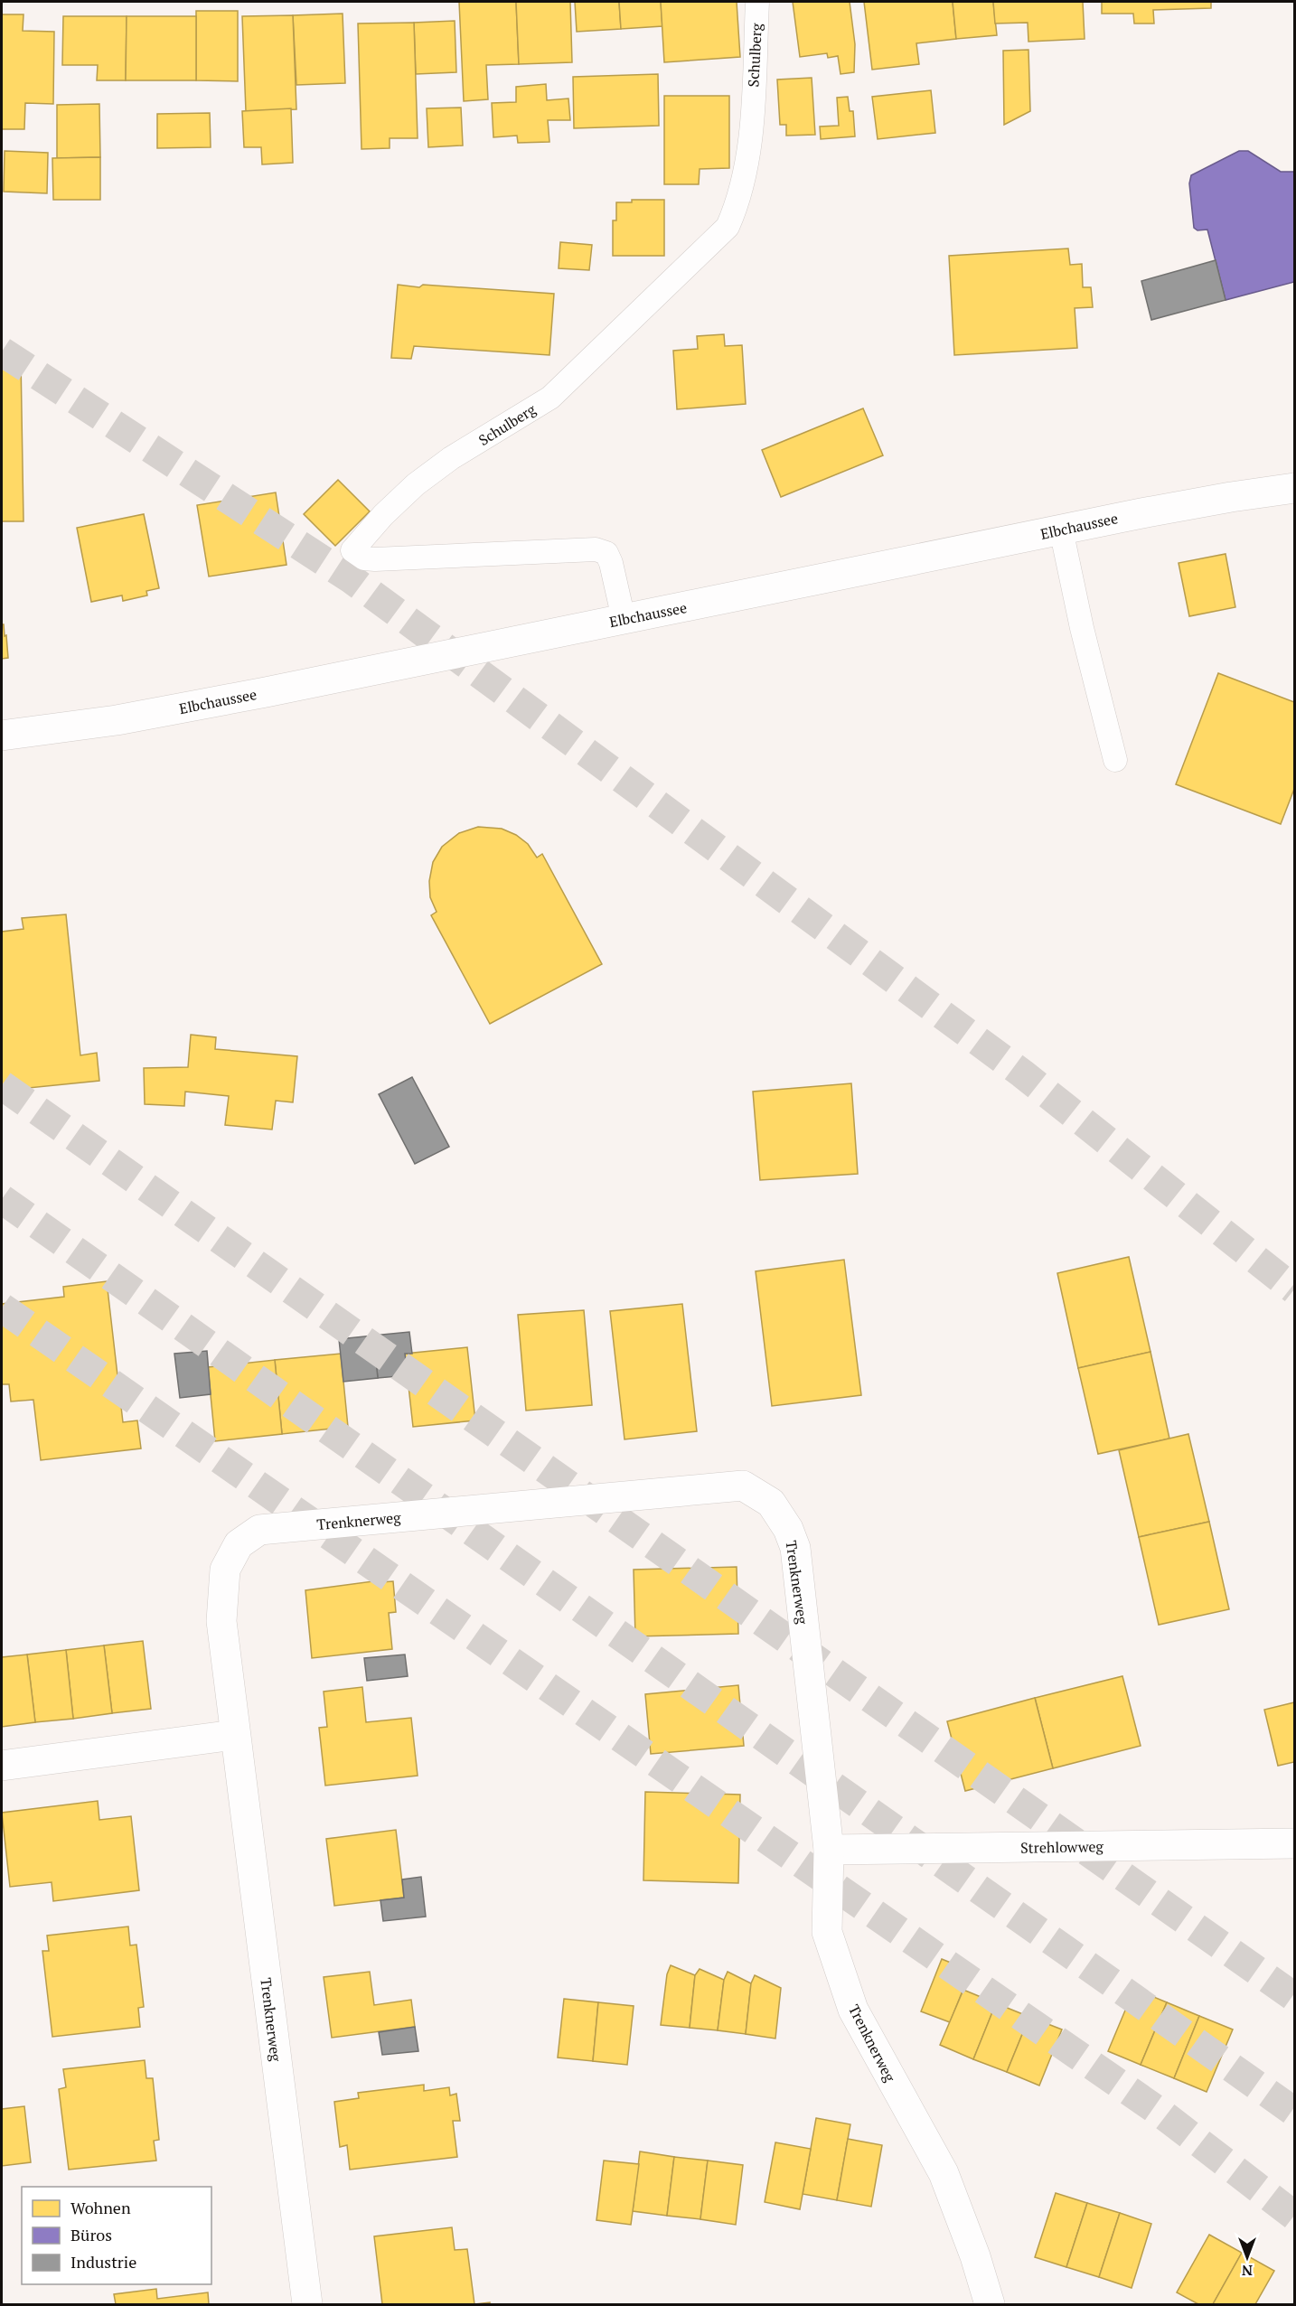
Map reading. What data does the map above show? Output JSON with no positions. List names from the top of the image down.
{
  "streets": {
    "street": ["Elbchaussee", "Trenknerweg", "Strehlowweg"],
    "lane": ["Schulberg"]
  },
  "crossings": [
    ["Schulberg", "Elbchaussee"],
    ["Trenknerweg", "Strehlowweg"]
  ],
  "legend": ["Wohnen", "Büros", "Industrie"],
  "north": "bottom"
}
